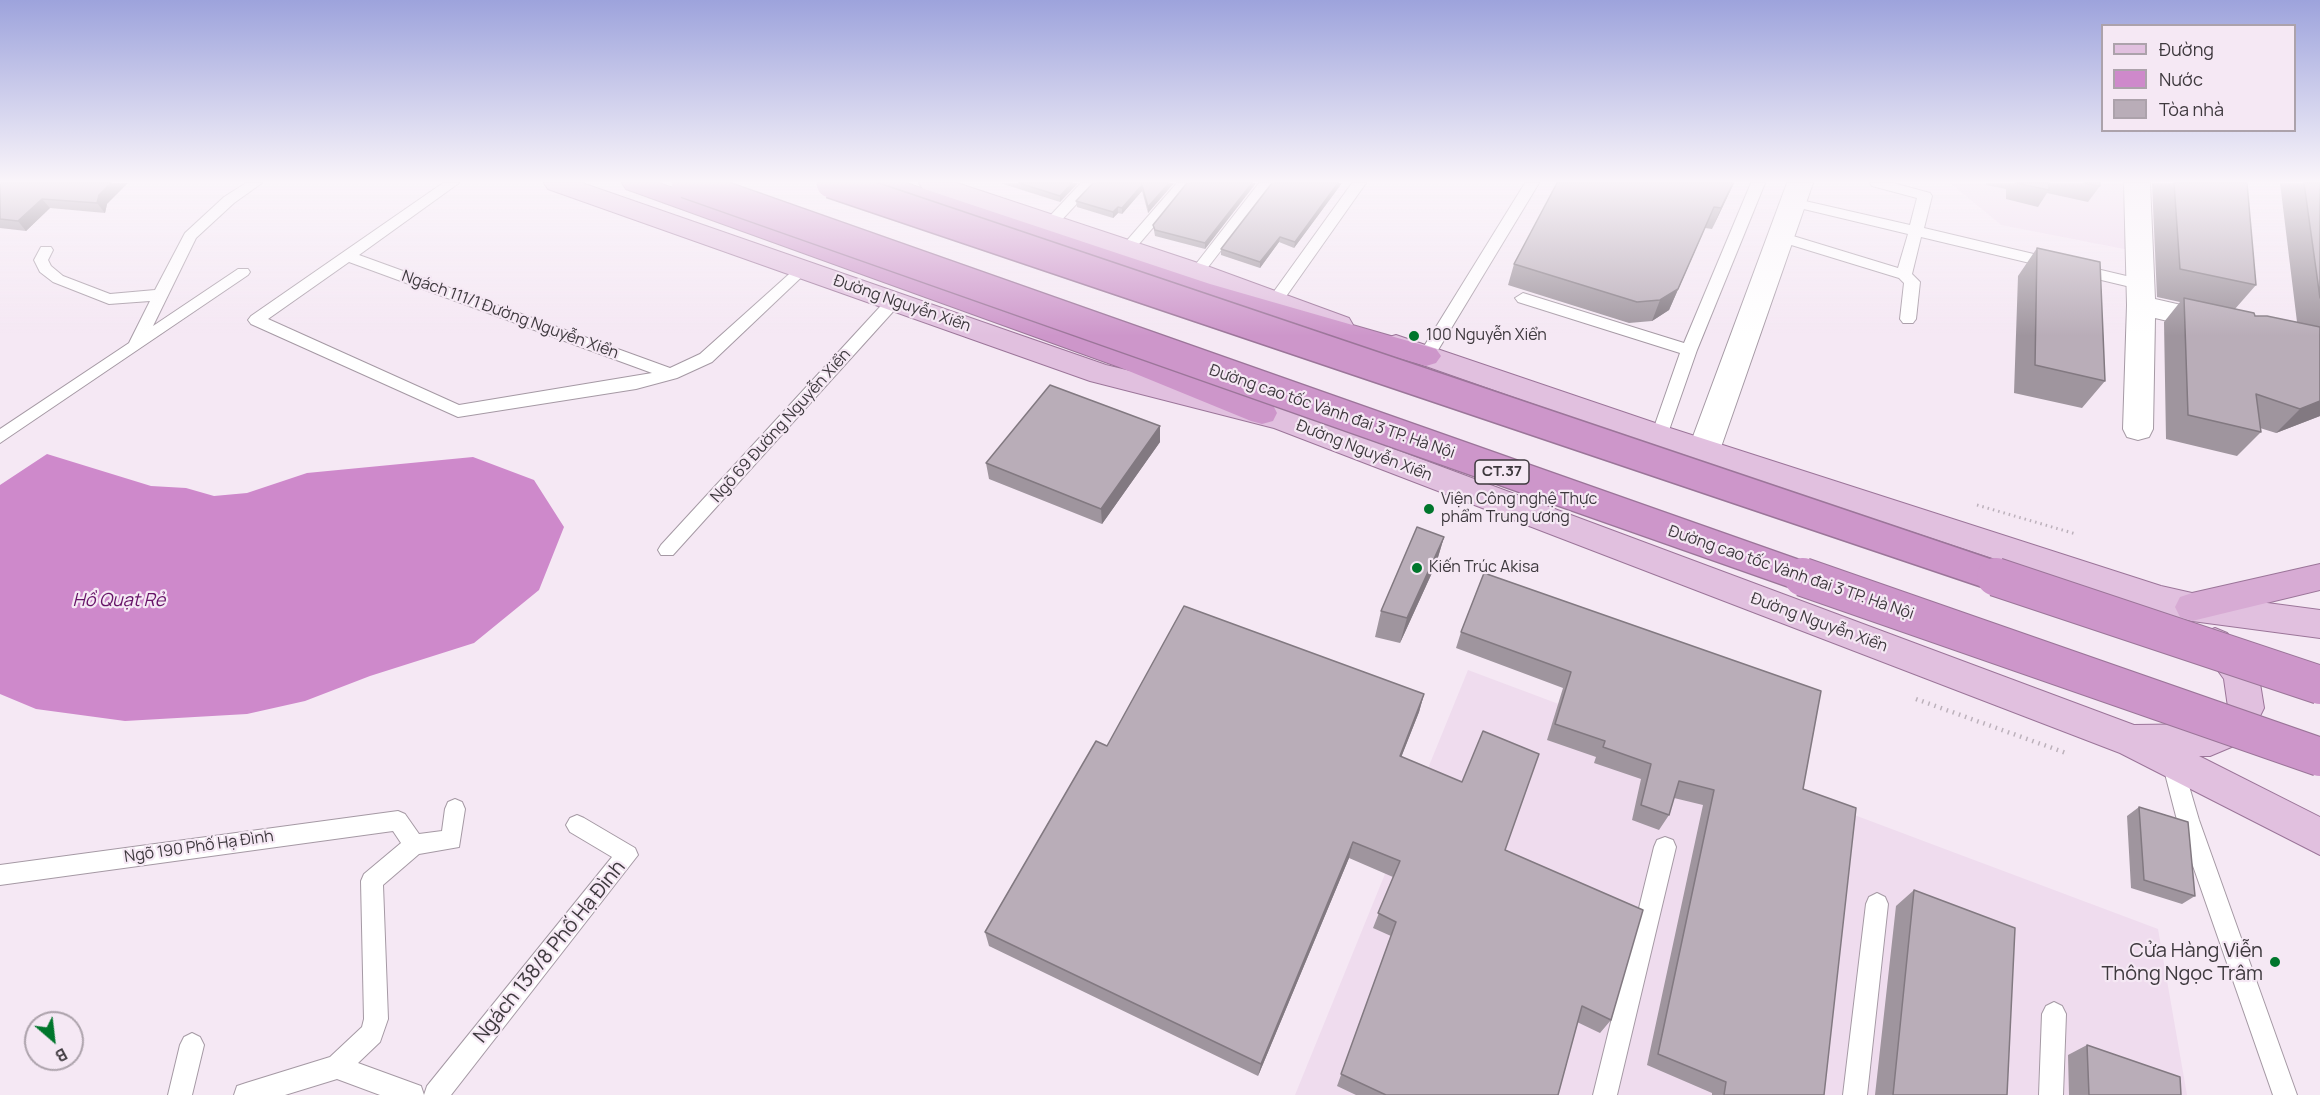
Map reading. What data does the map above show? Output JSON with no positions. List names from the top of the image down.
{
  "streets": {
    "highway": ["Đường cao tốc Vành đai 3 TP. Hà Nội", "CT.37"],
    "main road": ["Đường Nguyễn Xiển"],
    "lane": [
      "Ngách 111/1 Đường Nguyễn Xiển",
      "Ngõ 69 Đường Nguyễn Xiển",
      "Ngõ 190 Phố Hạ Đình",
      "Ngách 138/8 Phố Hạ Đình"
    ]
  },
  "crossings": [
    ["Đường Nguyễn Xiển", "Ngõ 69 Đường Nguyễn Xiển"]
  ],
  "water": ["Hồ Quạt Rẻ"],
  "places": [
    "100 Nguyễn Xiển",
    "Viện Công nghệ Thực phẩm Trung ương",
    "Kiến Trúc Akisa",
    "Cửa Hàng Viễn Thông Ngọc Trâm"
  ],
  "legend": ["Đường", "Nước", "Tòa nhà"],
  "north": "bottom right"
}
